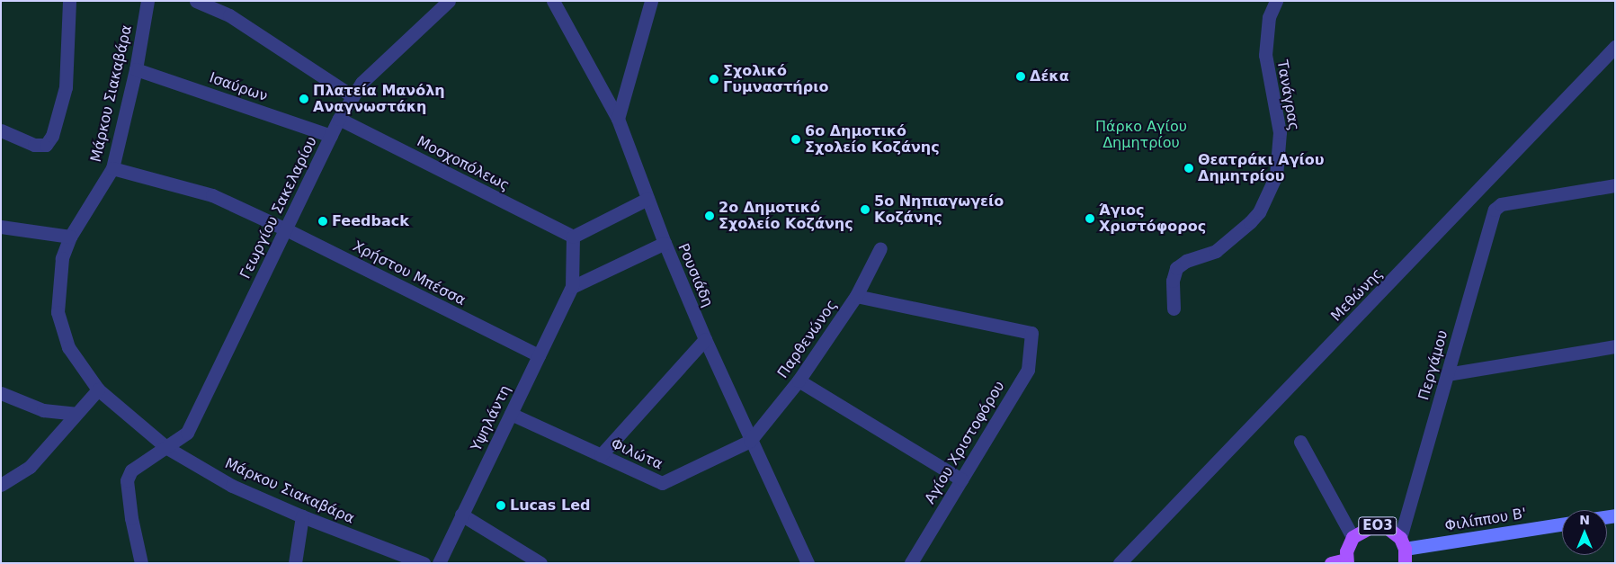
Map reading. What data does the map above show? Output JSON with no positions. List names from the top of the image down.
{
  "streets": {
    "main road": ["Φιλίππου Β'", "ΕΟ3"],
    "street": [
      "Ισαύρων",
      "Μάρκου Σιακαβάρα",
      "Τανάγρας",
      "Μοσχοπόλεως",
      "Γεωργίου Σακελαρίου",
      "Χρήστου Μπέσσα",
      "Ρουσιάδη",
      "Μεθώνης",
      "Παρθενώνος",
      "Περγάμου",
      "Υψηλάντη",
      "Αγίου Χριστοφόρου",
      "Φιλώτα"
    ]
  },
  "crossings": [
    ["Ισαύρων", "Μάρκου Σιακαβάρα"],
    ["Ισαύρων", "Γεωργίου Σακελαρίου"],
    ["Μάρκου Σιακαβάρα", "Γεωργίου Σακελαρίου"],
    ["Μάρκου Σιακαβάρα", "Χρήστου Μπέσσα"],
    ["Μοσχοπόλεως", "Γεωργίου Σακελαρίου"],
    ["Μοσχοπόλεως", "Υψηλάντη"],
    ["Γεωργίου Σακελαρίου", "Χρήστου Μπέσσα"],
    ["Χρήστου Μπέσσα", "Υψηλάντη"],
    ["Ρουσιάδη", "Παρθενώνος"],
    ["Ρουσιάδη", "Φιλώτα"],
    ["Παρθενώνος", "Αγίου Χριστοφόρου"],
    ["Παρθενώνος", "Φιλώτα"],
    ["Περγάμου", "Φιλίππου Β'"],
    ["Περγάμου", "ΕΟ3"],
    ["Υψηλάντη", "Φιλώτα"],
    ["Φιλίππου Β'", "ΕΟ3"]
  ],
  "parks": ["Πάρκο Αγίου Δημητρίου"],
  "places": [
    "Δέκα",
    "Σχολικό Γυμναστήριο",
    "Πλατεία Μανόλη Αναγνωστάκη",
    "6ο Δημοτικό Σχολείο Κοζάνης",
    "Θεατράκι Αγίου Δημητρίου",
    "5ο Νηπιαγωγείο Κοζάνης",
    "2ο Δημοτικό Σχολείο Κοζάνης",
    "Άγιος Χριστόφορος",
    "Feedback",
    "Lucas Led"
  ],
  "north": "top"
}
